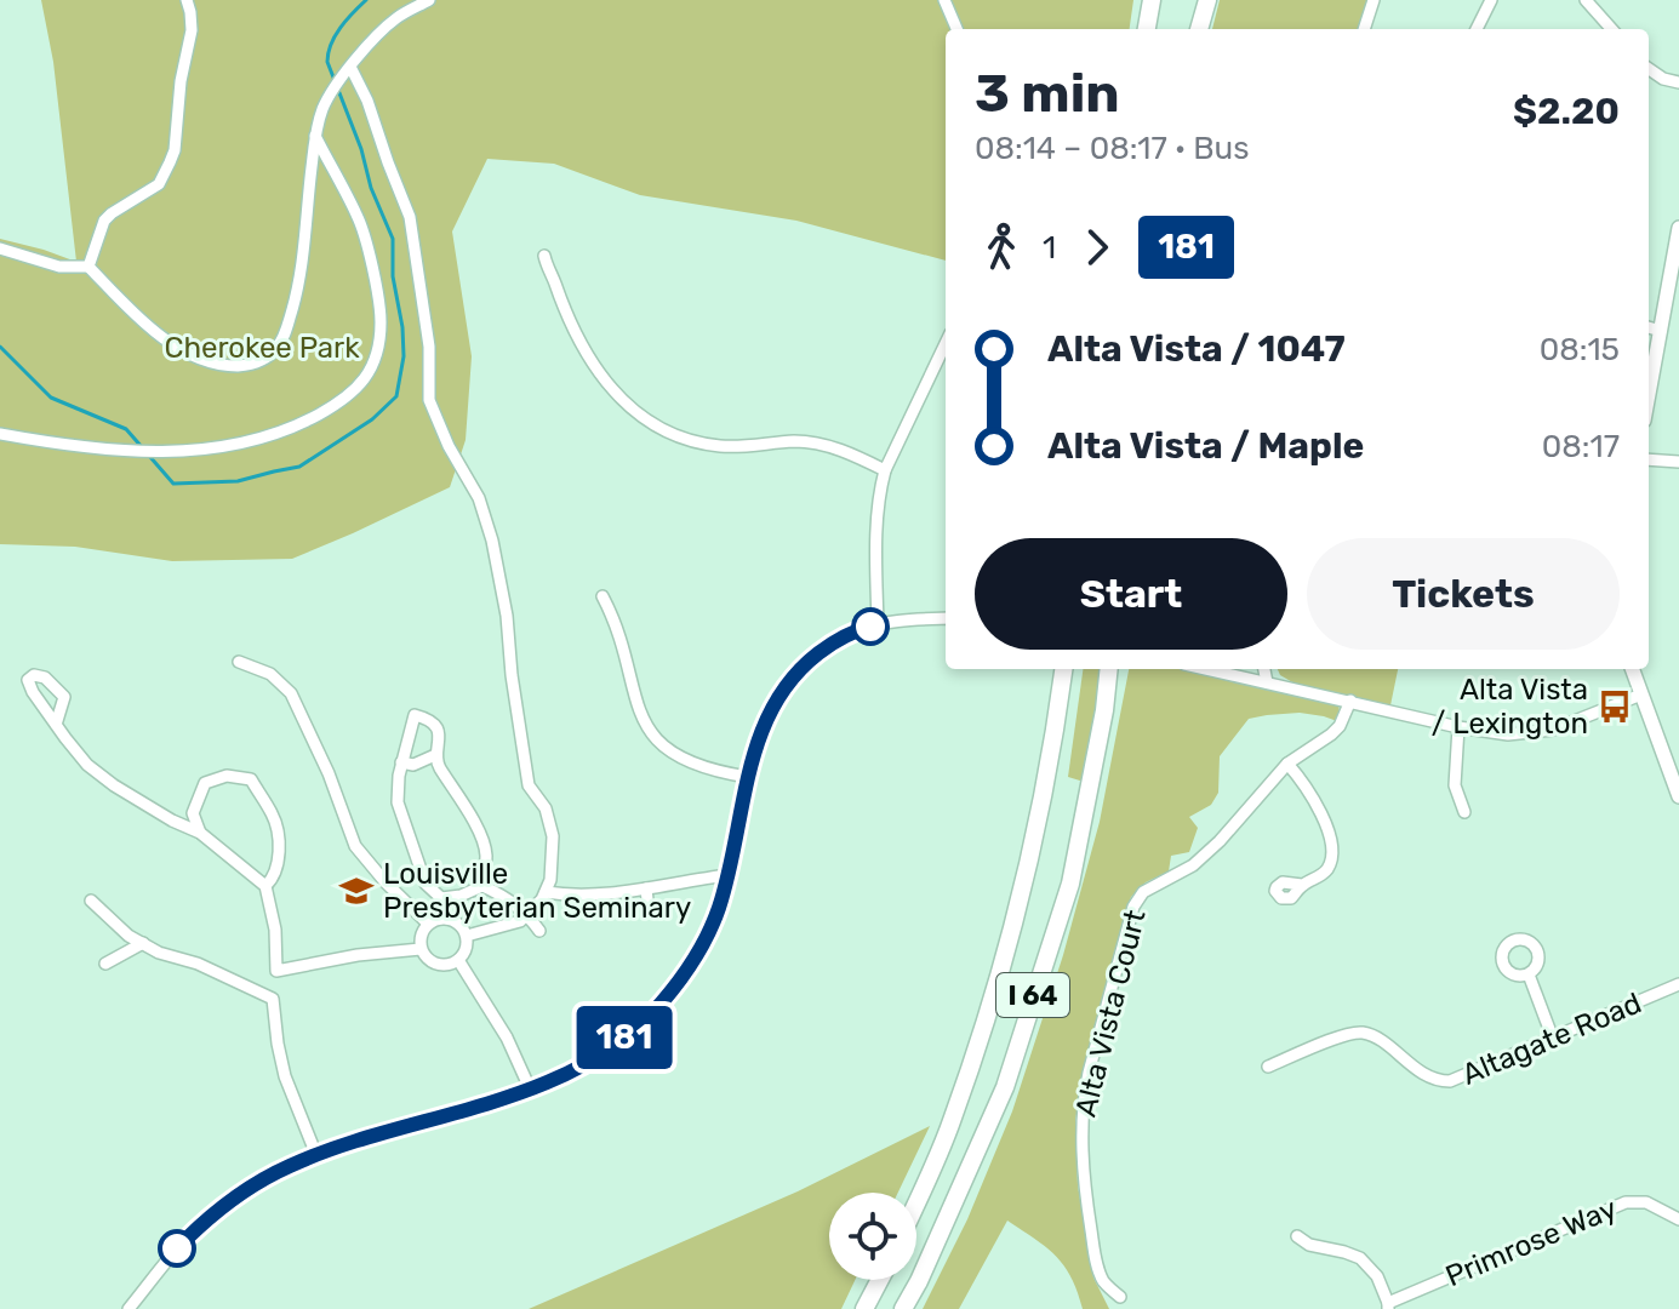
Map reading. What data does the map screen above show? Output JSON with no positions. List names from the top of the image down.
{
  "streets": {
    "highway": ["I 64"],
    "street": ["Alta Vista Court", "Altagate Road", "Primrose Way"]
  },
  "parks": ["Cherokee Park"],
  "places": {
    "bus stop": ["Alta Vista / Lexington"],
    "school or university": ["Louisville Presbyterian Seminary"]
  },
  "lines": ["bus line 181"],
  "page": {
    "on_map": "181",
    "heading": ["3 min", "08:14 – 08:17 · Bus", "$2.20"],
    "legs": ["1", "181"],
    "list": [
      {
        "name": "Alta Vista / 1047",
        "value": "08:15"
      },
      {
        "name": "Alta Vista / Maple",
        "value": "08:17"
      }
    ],
    "buttons": ["Start", "Tickets"]
  }
}
